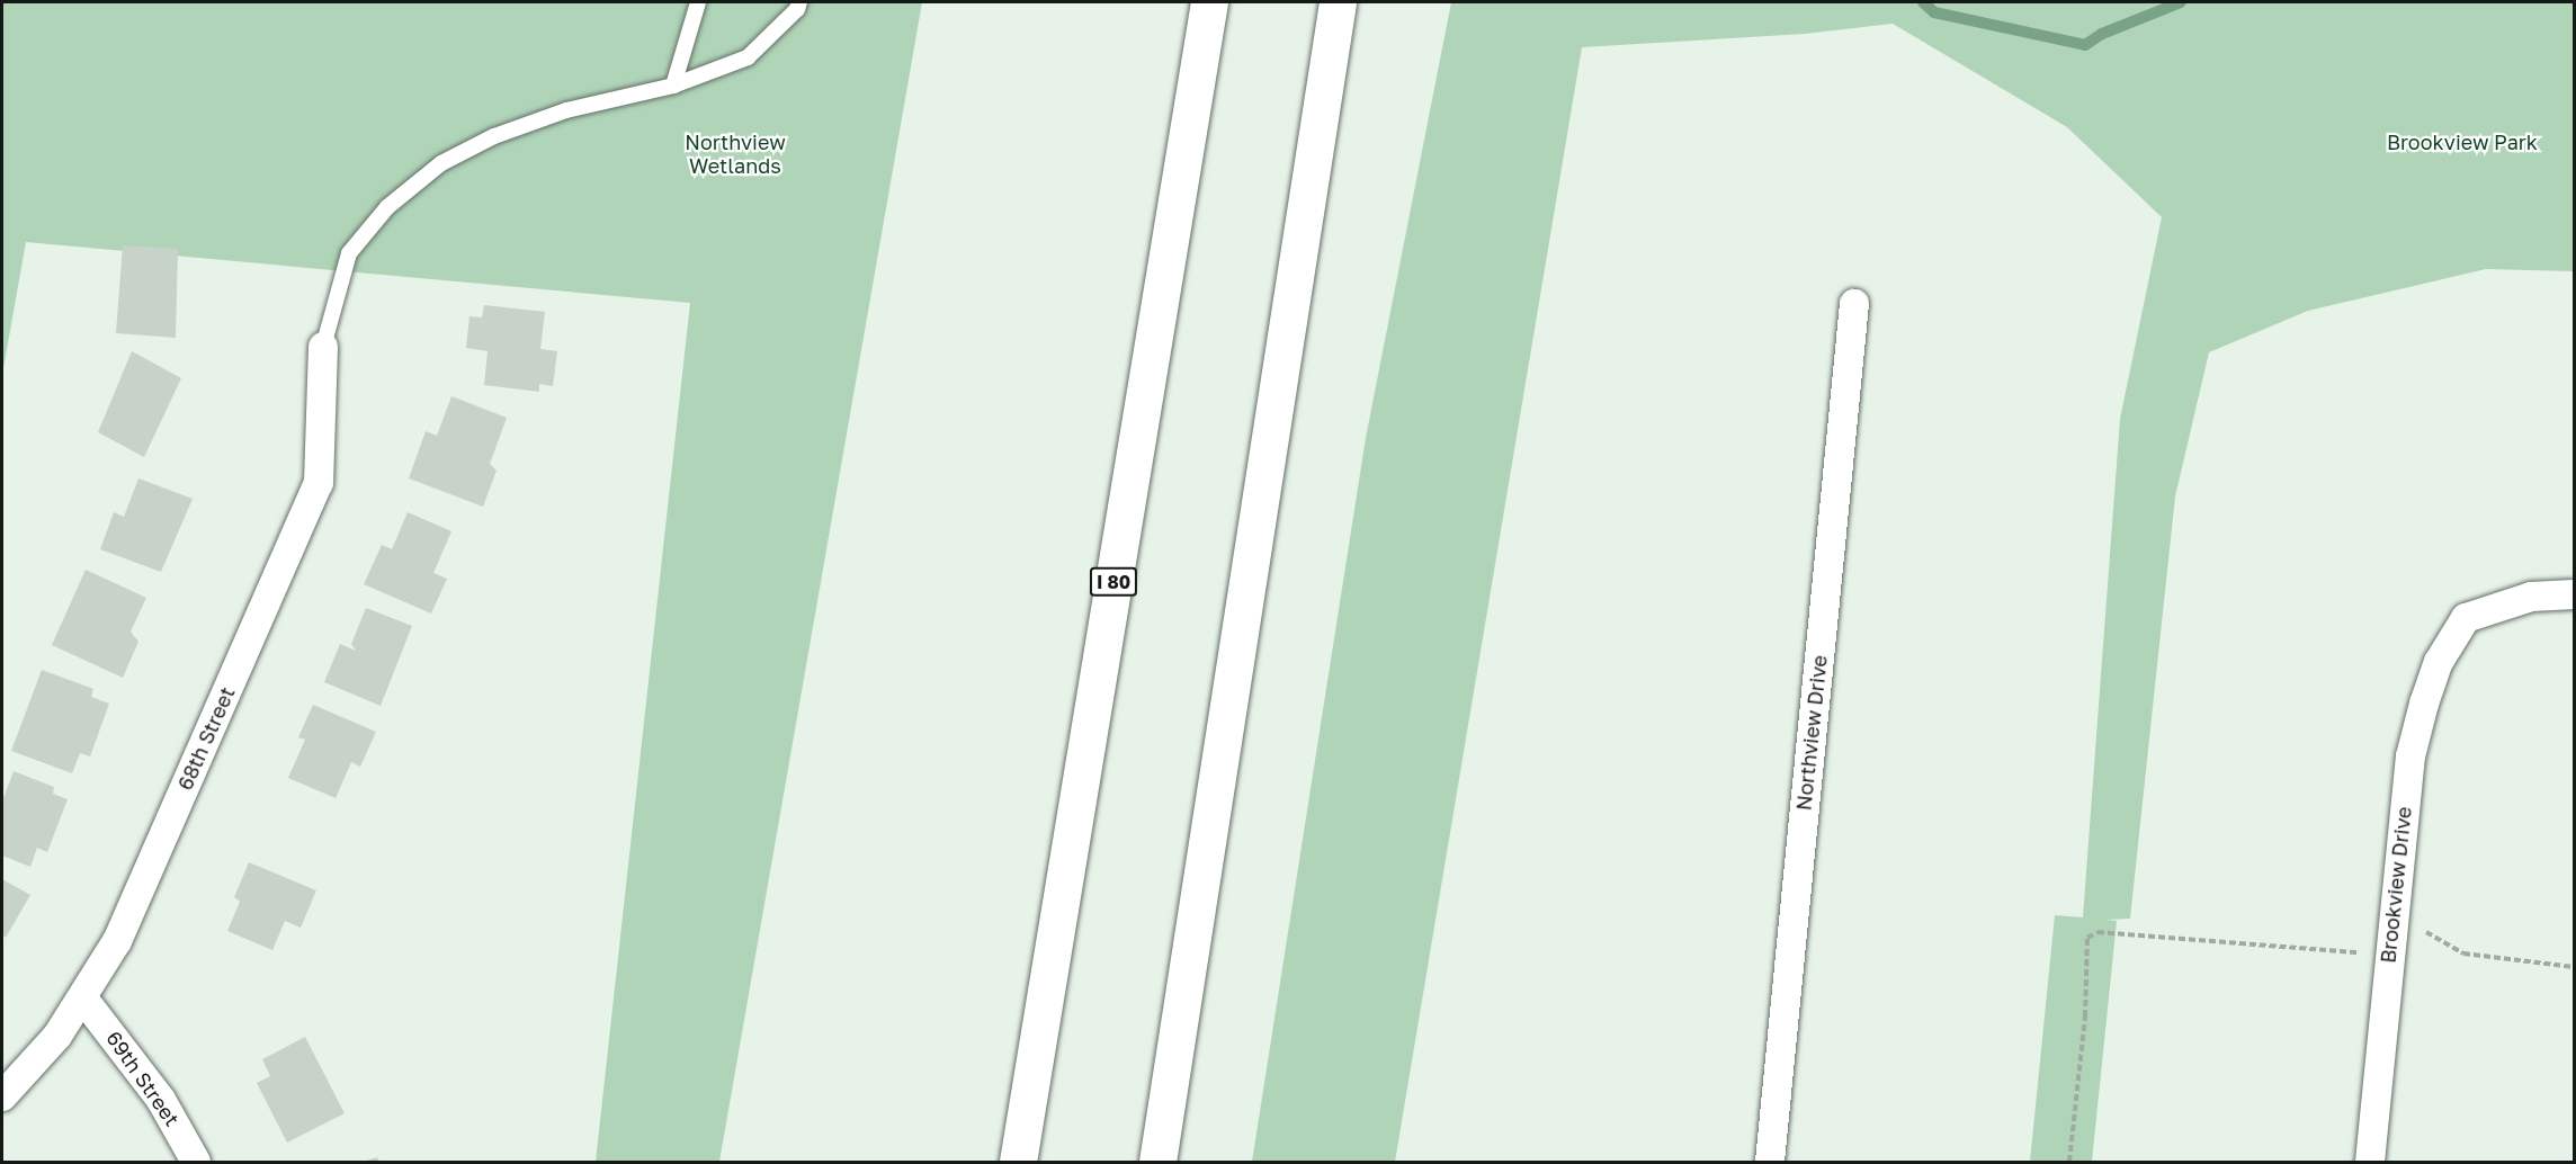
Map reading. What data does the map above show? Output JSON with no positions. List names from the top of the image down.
{
  "streets": {
    "highway": ["I 80"],
    "street": [
      "Northview Drive",
      "68th Street",
      "Brookview Drive",
      "69th Street"
    ]
  },
  "crossings": [
    ["68th Street", "69th Street"]
  ],
  "parks": ["Brookview Park", "Northview Wetlands"]
}
